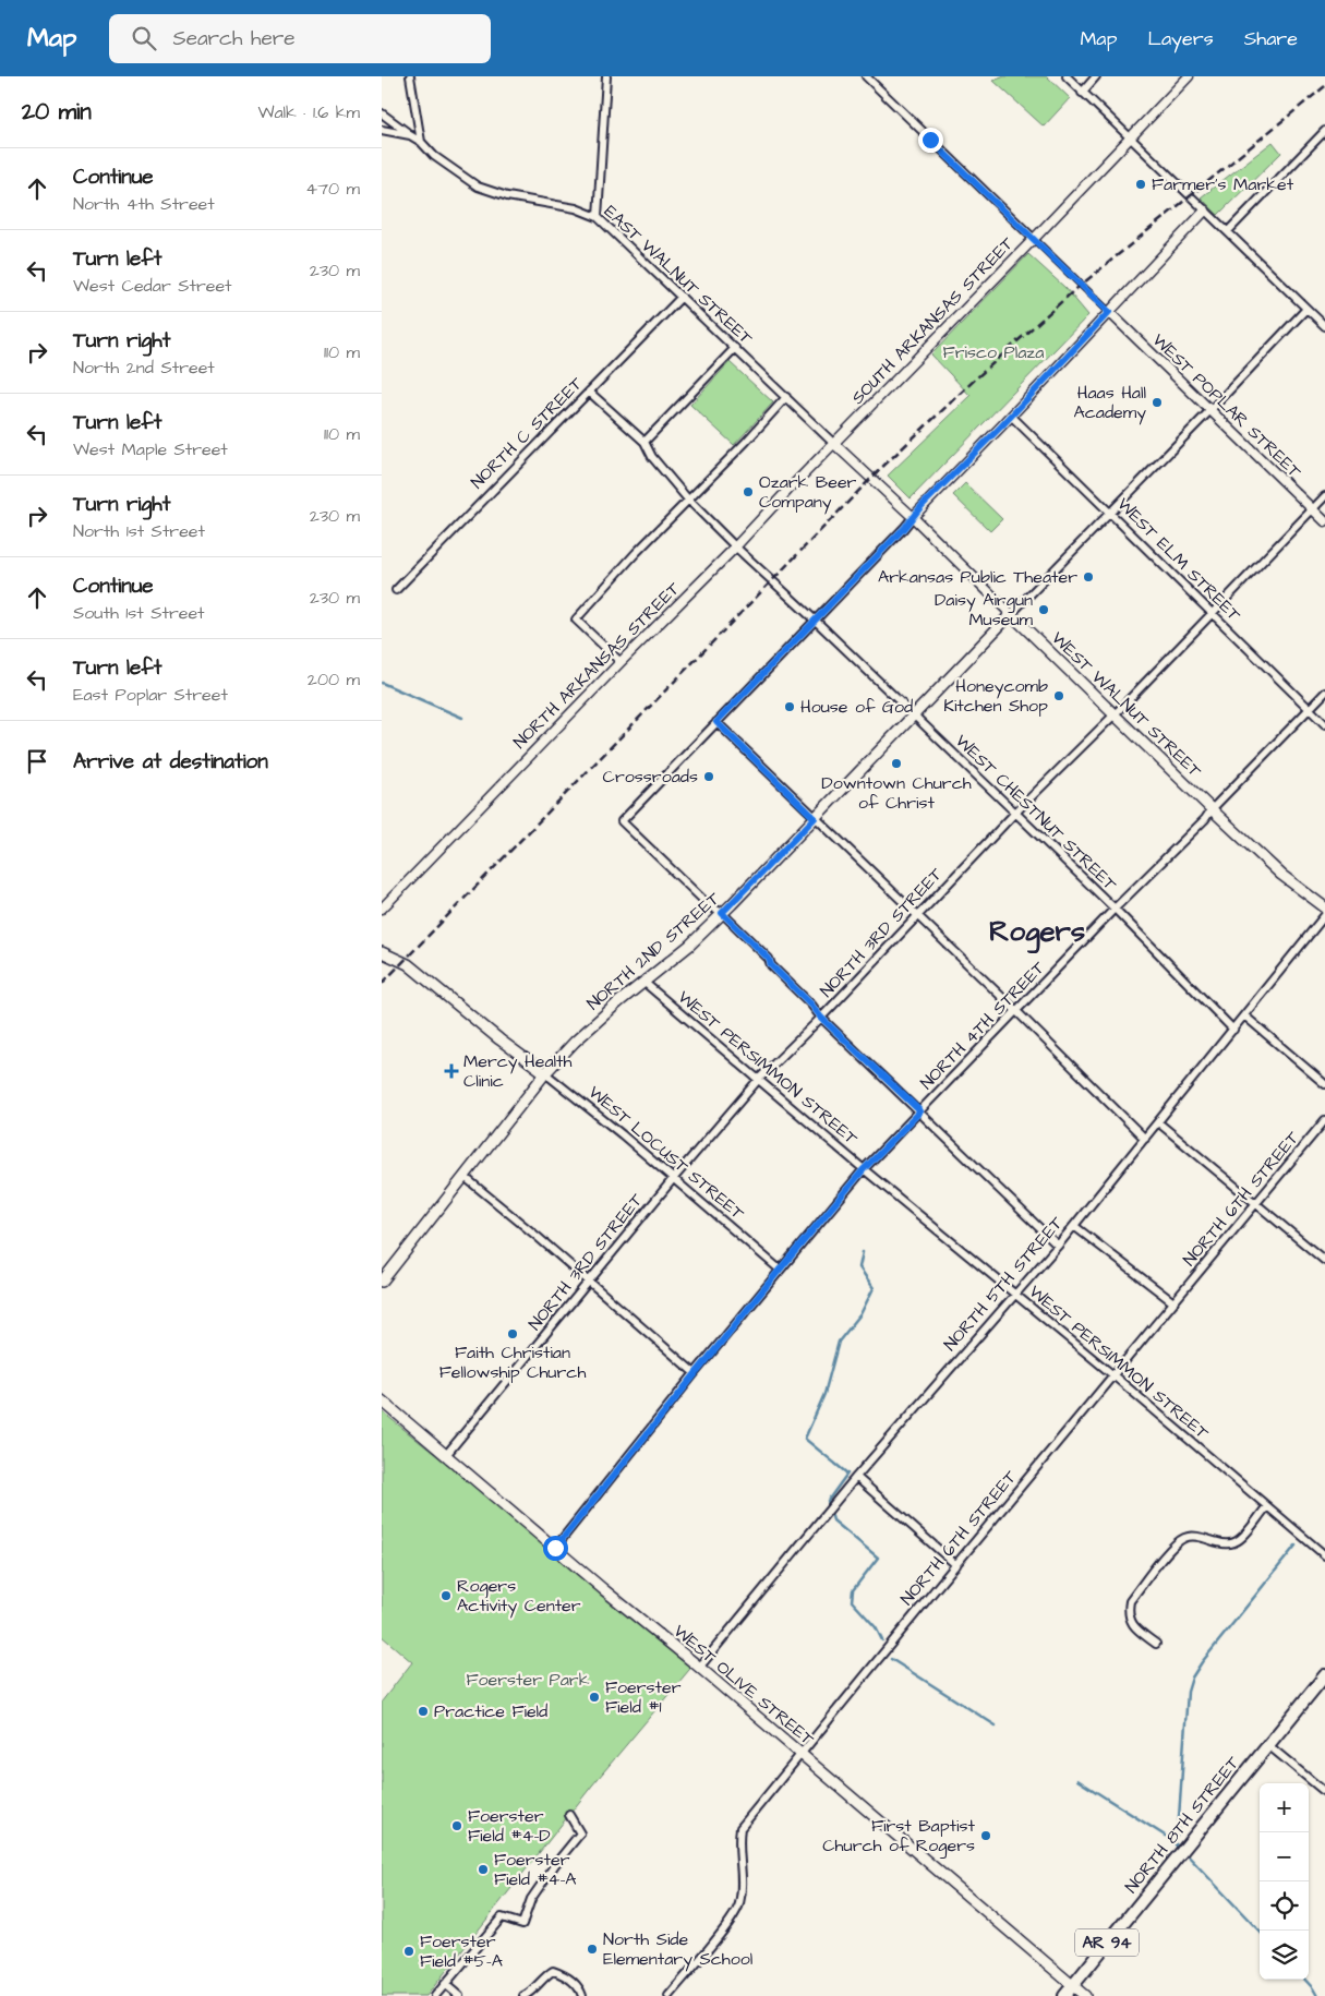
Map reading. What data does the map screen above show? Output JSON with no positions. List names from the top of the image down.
{
  "streets": {
    "main road": [
      "WEST WALNUT STREET",
      "NORTH 2ND STREET",
      "WEST LOCUST STREET",
      "WEST OLIVE STREET",
      "NORTH 8TH STREET",
      "AR 94"
    ],
    "street": [
      "EAST WALNUT STREET",
      "SOUTH ARKANSAS STREET",
      "WEST POPLAR STREET",
      "NORTH C STREET",
      "WEST ELM STREET",
      "NORTH ARKANSAS STREET",
      "WEST CHESTNUT STREET",
      "NORTH 3RD STREET",
      "NORTH 4TH STREET",
      "WEST PERSIMMON STREET",
      "NORTH 6TH STREET",
      "NORTH 5TH STREET"
    ]
  },
  "crossings": [
    ["EAST WALNUT STREET", "SOUTH ARKANSAS STREET"],
    ["EAST WALNUT STREET", "NORTH C STREET"],
    ["EAST WALNUT STREET", "NORTH ARKANSAS STREET"],
    ["EAST WALNUT STREET", "WEST WALNUT STREET"],
    ["SOUTH ARKANSAS STREET", "NORTH ARKANSAS STREET"],
    ["WEST POPLAR STREET", "NORTH 3RD STREET"],
    ["NORTH C STREET", "WEST CHESTNUT STREET"],
    ["WEST ELM STREET", "NORTH 3RD STREET"],
    ["WEST ELM STREET", "NORTH 4TH STREET"],
    ["NORTH ARKANSAS STREET", "WEST CHESTNUT STREET"],
    ["WEST WALNUT STREET", "NORTH 3RD STREET"],
    ["WEST WALNUT STREET", "NORTH 2ND STREET"],
    ["WEST WALNUT STREET", "NORTH 4TH STREET"],
    ["WEST CHESTNUT STREET", "NORTH 3RD STREET"],
    ["WEST CHESTNUT STREET", "NORTH 2ND STREET"],
    ["WEST CHESTNUT STREET", "NORTH 4TH STREET"],
    ["WEST CHESTNUT STREET", "NORTH 5TH STREET"],
    ["NORTH 3RD STREET", "WEST PERSIMMON STREET"],
    ["NORTH 3RD STREET", "WEST LOCUST STREET"],
    ["NORTH 3RD STREET", "WEST OLIVE STREET"],
    ["NORTH 2ND STREET", "WEST PERSIMMON STREET"],
    ["NORTH 2ND STREET", "WEST LOCUST STREET"],
    ["NORTH 4TH STREET", "WEST PERSIMMON STREET"],
    ["NORTH 4TH STREET", "WEST LOCUST STREET"],
    ["NORTH 4TH STREET", "WEST OLIVE STREET"],
    ["WEST PERSIMMON STREET", "NORTH 6TH STREET"],
    ["WEST PERSIMMON STREET", "NORTH 5TH STREET"],
    ["NORTH 6TH STREET", "WEST OLIVE STREET"],
    ["NORTH 5TH STREET", "WEST OLIVE STREET"],
    ["WEST OLIVE STREET", "NORTH 8TH STREET"]
  ],
  "districts": ["Rogers"],
  "parks": ["Frisco Plaza", "Foerster Park"],
  "places": {
    "other": [
      "Farmer's Market",
      "Haas Hall Academy",
      "Ozark Beer Company",
      "Arkansas Public Theater",
      "Daisy Airgun Museum",
      "Honeycomb Kitchen Shop",
      "House of God",
      "Downtown Church of Christ",
      "Crossroads",
      "Faith Christian Fellowship Church",
      "Rogers Activity Center",
      "Foerster Field #1",
      "Practice Field",
      "Foerster Field #4-D",
      "First Baptist Church of Rogers",
      "Foerster Field #4-A",
      "North Side Elementary School",
      "Foerster Field #5-A"
    ],
    "health": ["Mercy Health Clinic"]
  },
  "page": {
    "header": "Map",
    "search": "Search here",
    "nav": ["Map", "Layers", "Share"],
    "heading": ["20 min", "Walk · 1.6 km"],
    "list": [
      ["Continue", "North 4th Street", "470 m"],
      ["Turn left", "West Cedar Street", "230 m"],
      ["Turn right", "North 2nd Street", "110 m"],
      ["Turn left", "West Maple Street", "110 m"],
      ["Turn right", "North 1st Street", "230 m"],
      ["Continue", "South 1st Street", "230 m"],
      ["Turn left", "East Poplar Street", "200 m"],
      "Arrive at destination"
    ],
    "map_buttons": ["+", "−"]
  }
}
